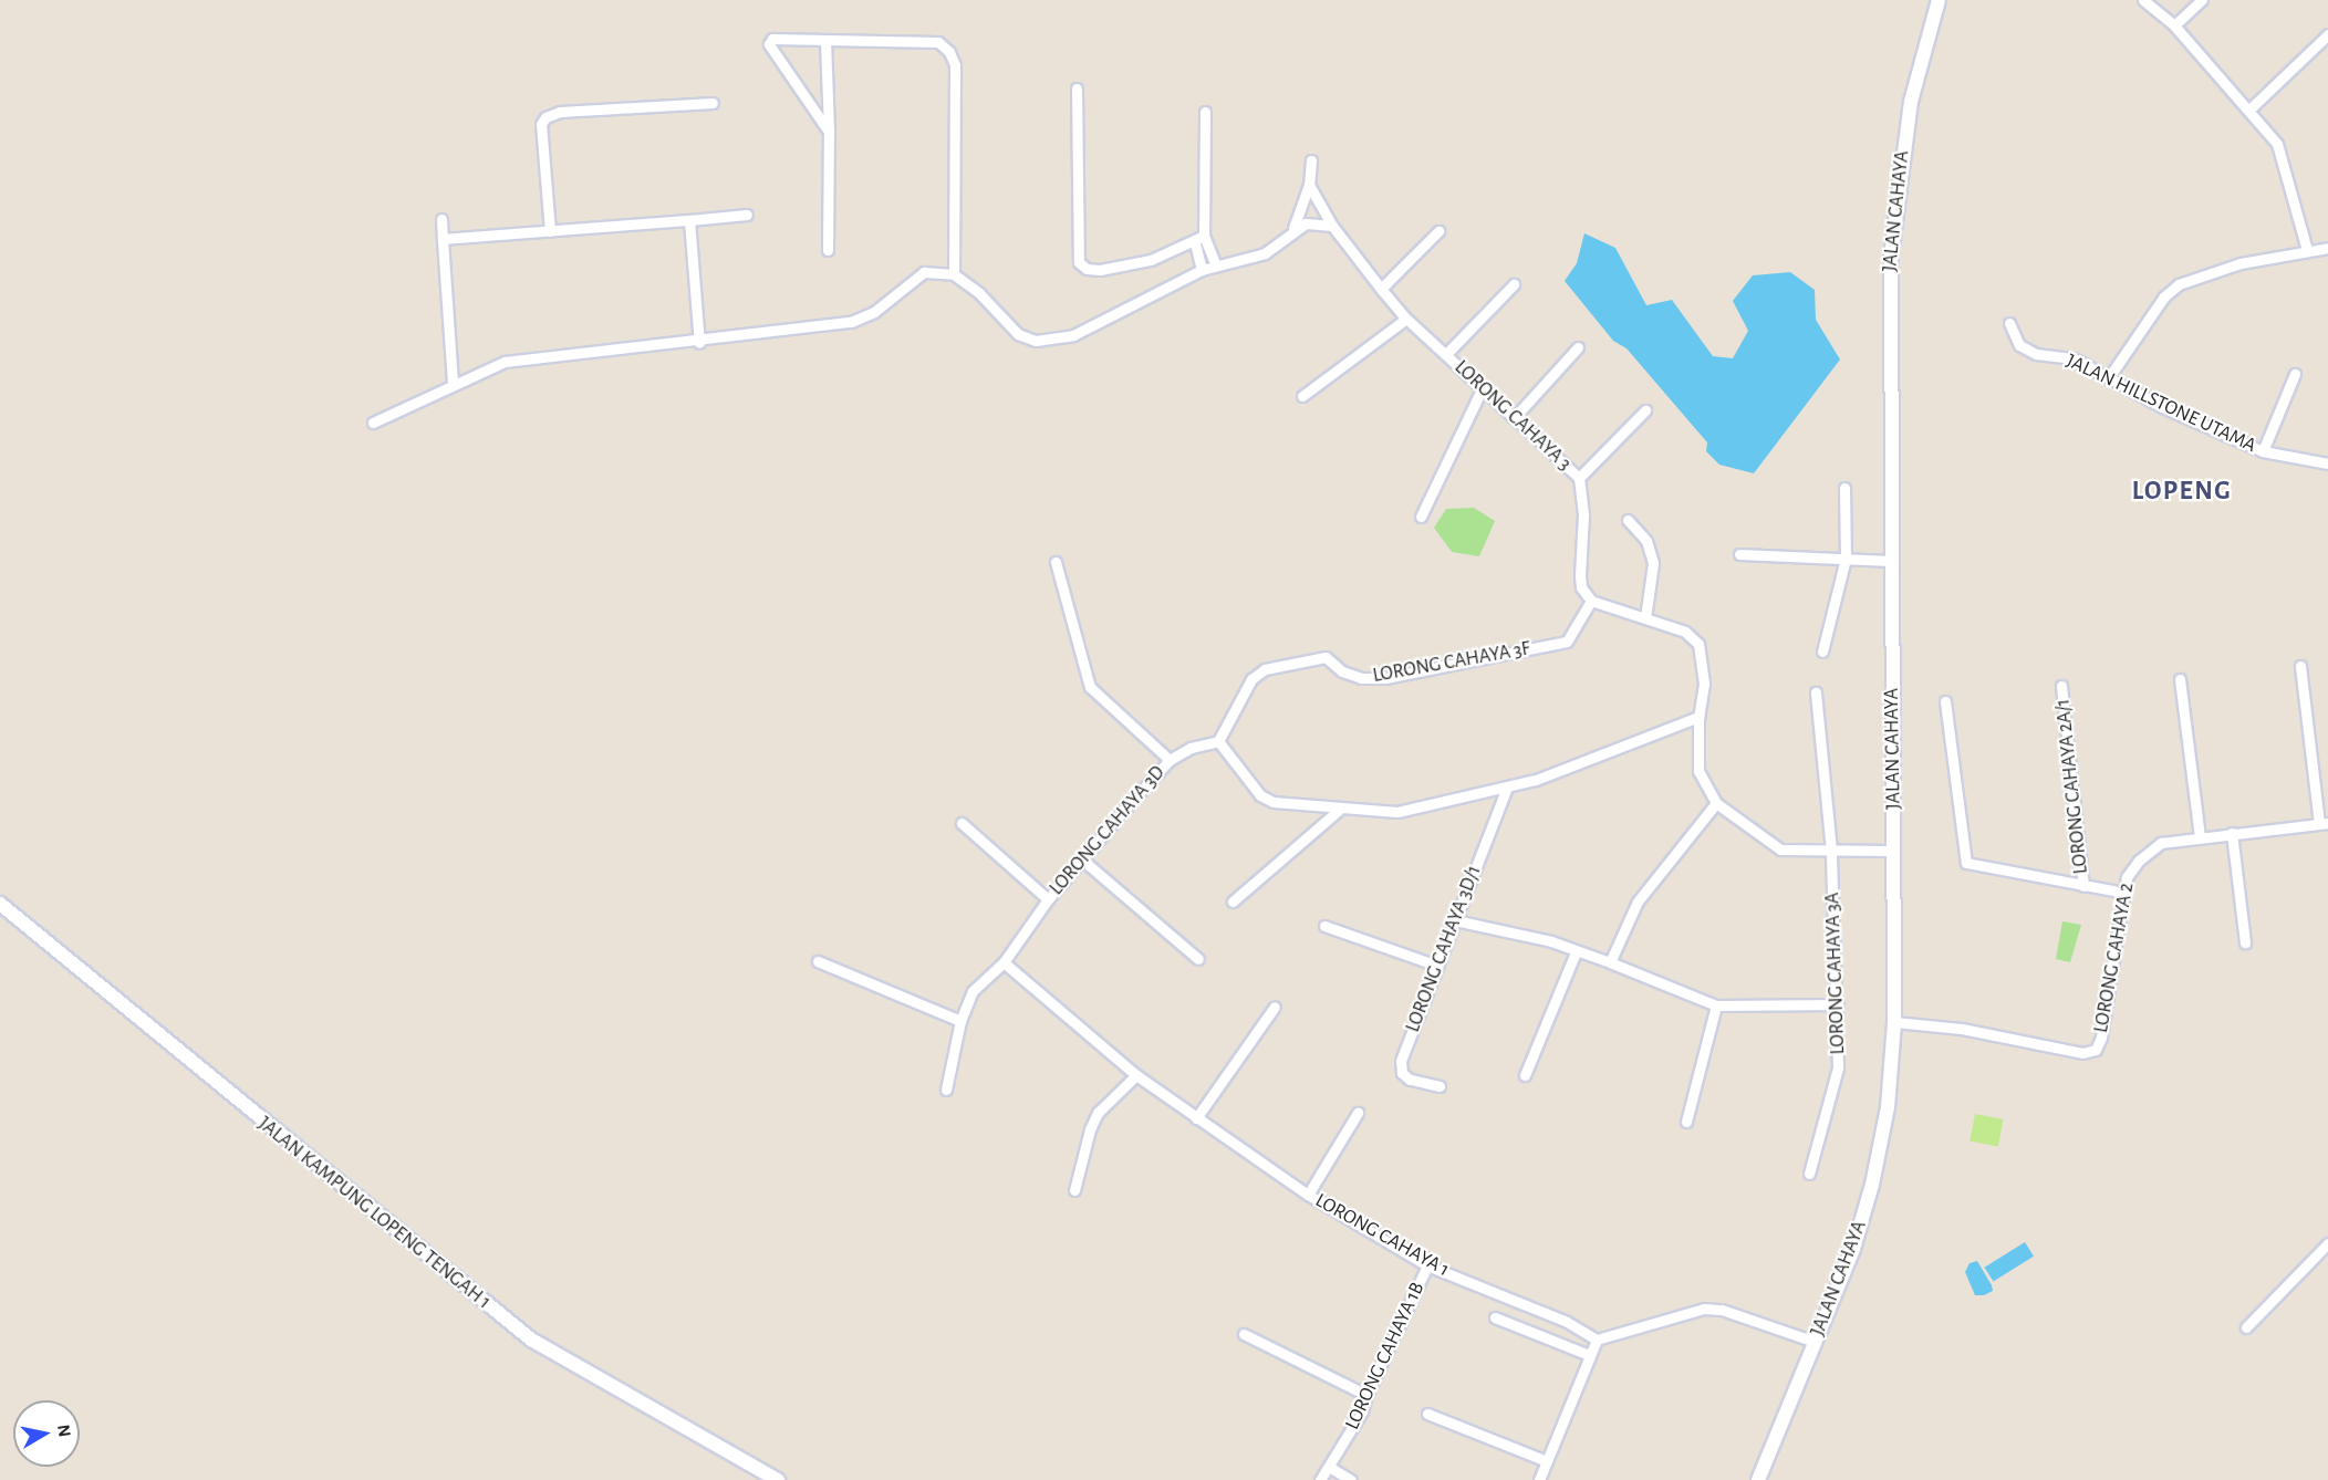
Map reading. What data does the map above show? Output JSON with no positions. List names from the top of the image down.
{
  "streets": {
    "street": [
      "JALAN CAHAYA",
      "JALAN HILLSTONE UTAMA",
      "LORONG CAHAYA 3",
      "LORONG CAHAYA 3F",
      "LORONG CAHAYA 2A/1",
      "LORONG CAHAYA 3D",
      "LORONG CAHAYA 3D/1",
      "LORONG CAHAYA 2",
      "LORONG CAHAYA 3A",
      "JALAN KAMPUNG LOPENG TENGAH 1",
      "LORONG CAHAYA 1",
      "LORONG CAHAYA 1B"
    ]
  },
  "crossings": [
    ["JALAN CAHAYA", "LORONG CAHAYA 2"],
    ["LORONG CAHAYA 3", "LORONG CAHAYA 3F"],
    ["LORONG CAHAYA 3F", "LORONG CAHAYA 3D"],
    ["LORONG CAHAYA 3D", "LORONG CAHAYA 1"],
    ["LORONG CAHAYA 1", "LORONG CAHAYA 1B"]
  ],
  "districts": ["LOPENG"],
  "north": "right"
}
